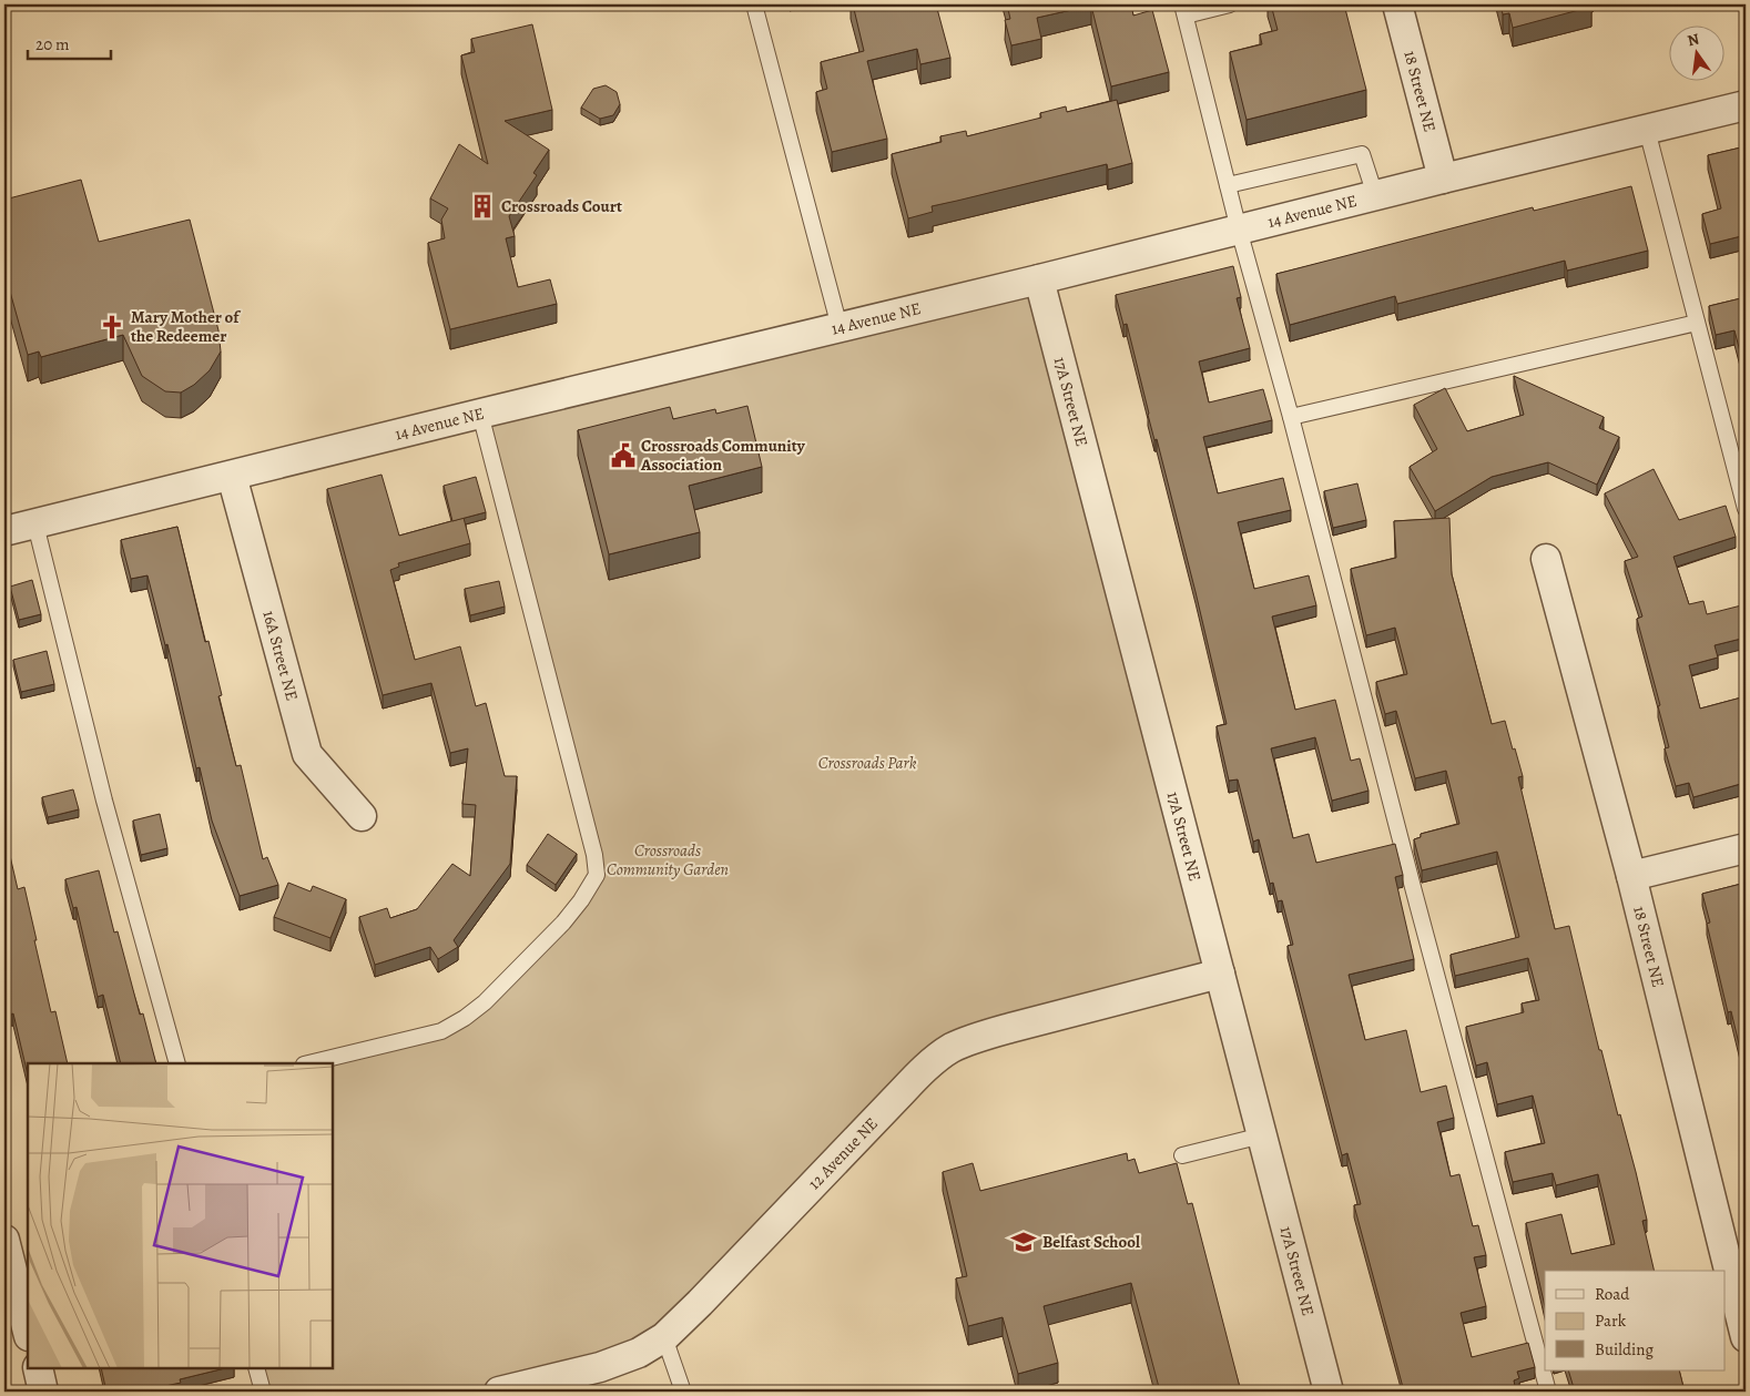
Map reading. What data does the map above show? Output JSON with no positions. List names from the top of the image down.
{
  "streets": {
    "street": [
      "18 Street NE",
      "14 Avenue NE",
      "17A Street NE",
      "16A Street NE",
      "12 Avenue NE"
    ]
  },
  "crossings": [
    ["18 Street NE", "14 Avenue NE"],
    ["14 Avenue NE", "17A Street NE"],
    ["14 Avenue NE", "16A Street NE"],
    ["17A Street NE", "12 Avenue NE"]
  ],
  "parks": ["Crossroads Park", "Crossroads Community Garden"],
  "places": {
    "building": ["Crossroads Court"],
    "church": ["Mary Mother of the Redeemer"],
    "public building": ["Crossroads Community Association"],
    "school or university": ["Belfast School"]
  },
  "legend": ["Road", "Park", "Building"],
  "scale_bar": "20 m",
  "north": "top"
}
